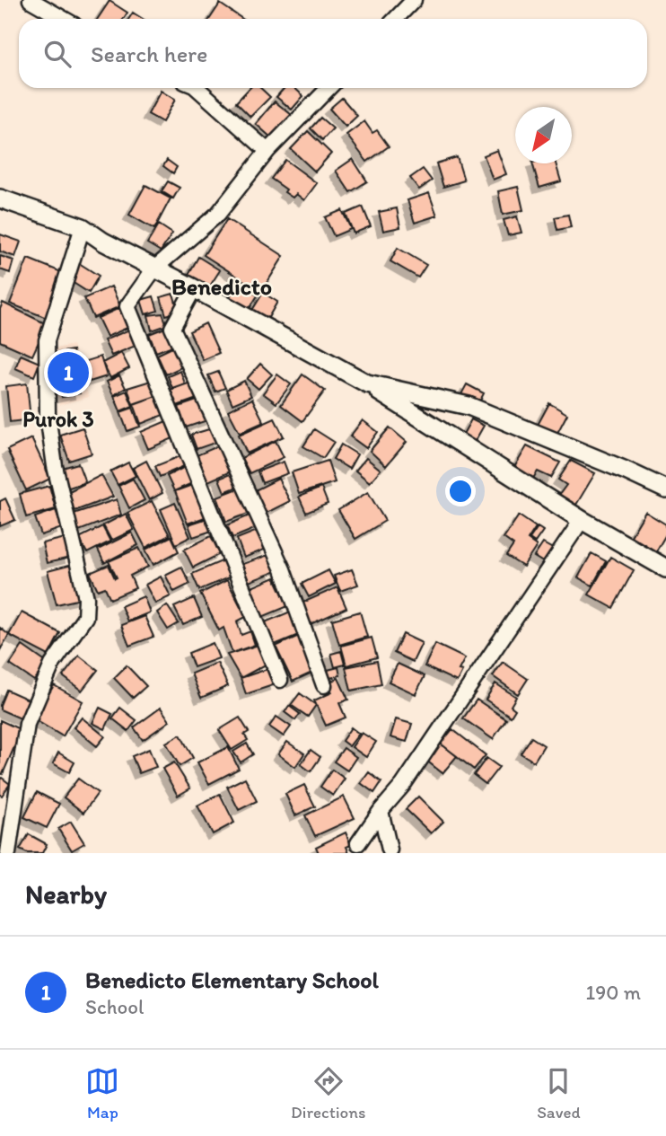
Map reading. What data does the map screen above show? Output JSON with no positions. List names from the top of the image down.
{
  "districts": ["Benedicto", "Purok 3"],
  "north": "bottom left",
  "page": {
    "search": "Search here",
    "pins": "1",
    "heading": "Nearby",
    "list": [
      {
        "mark": "1",
        "name": "Benedicto Elementary School",
        "note": "School",
        "value": "190 m"
      }
    ],
    "nav": ["Map", "Directions", "Saved"]
  }
}
